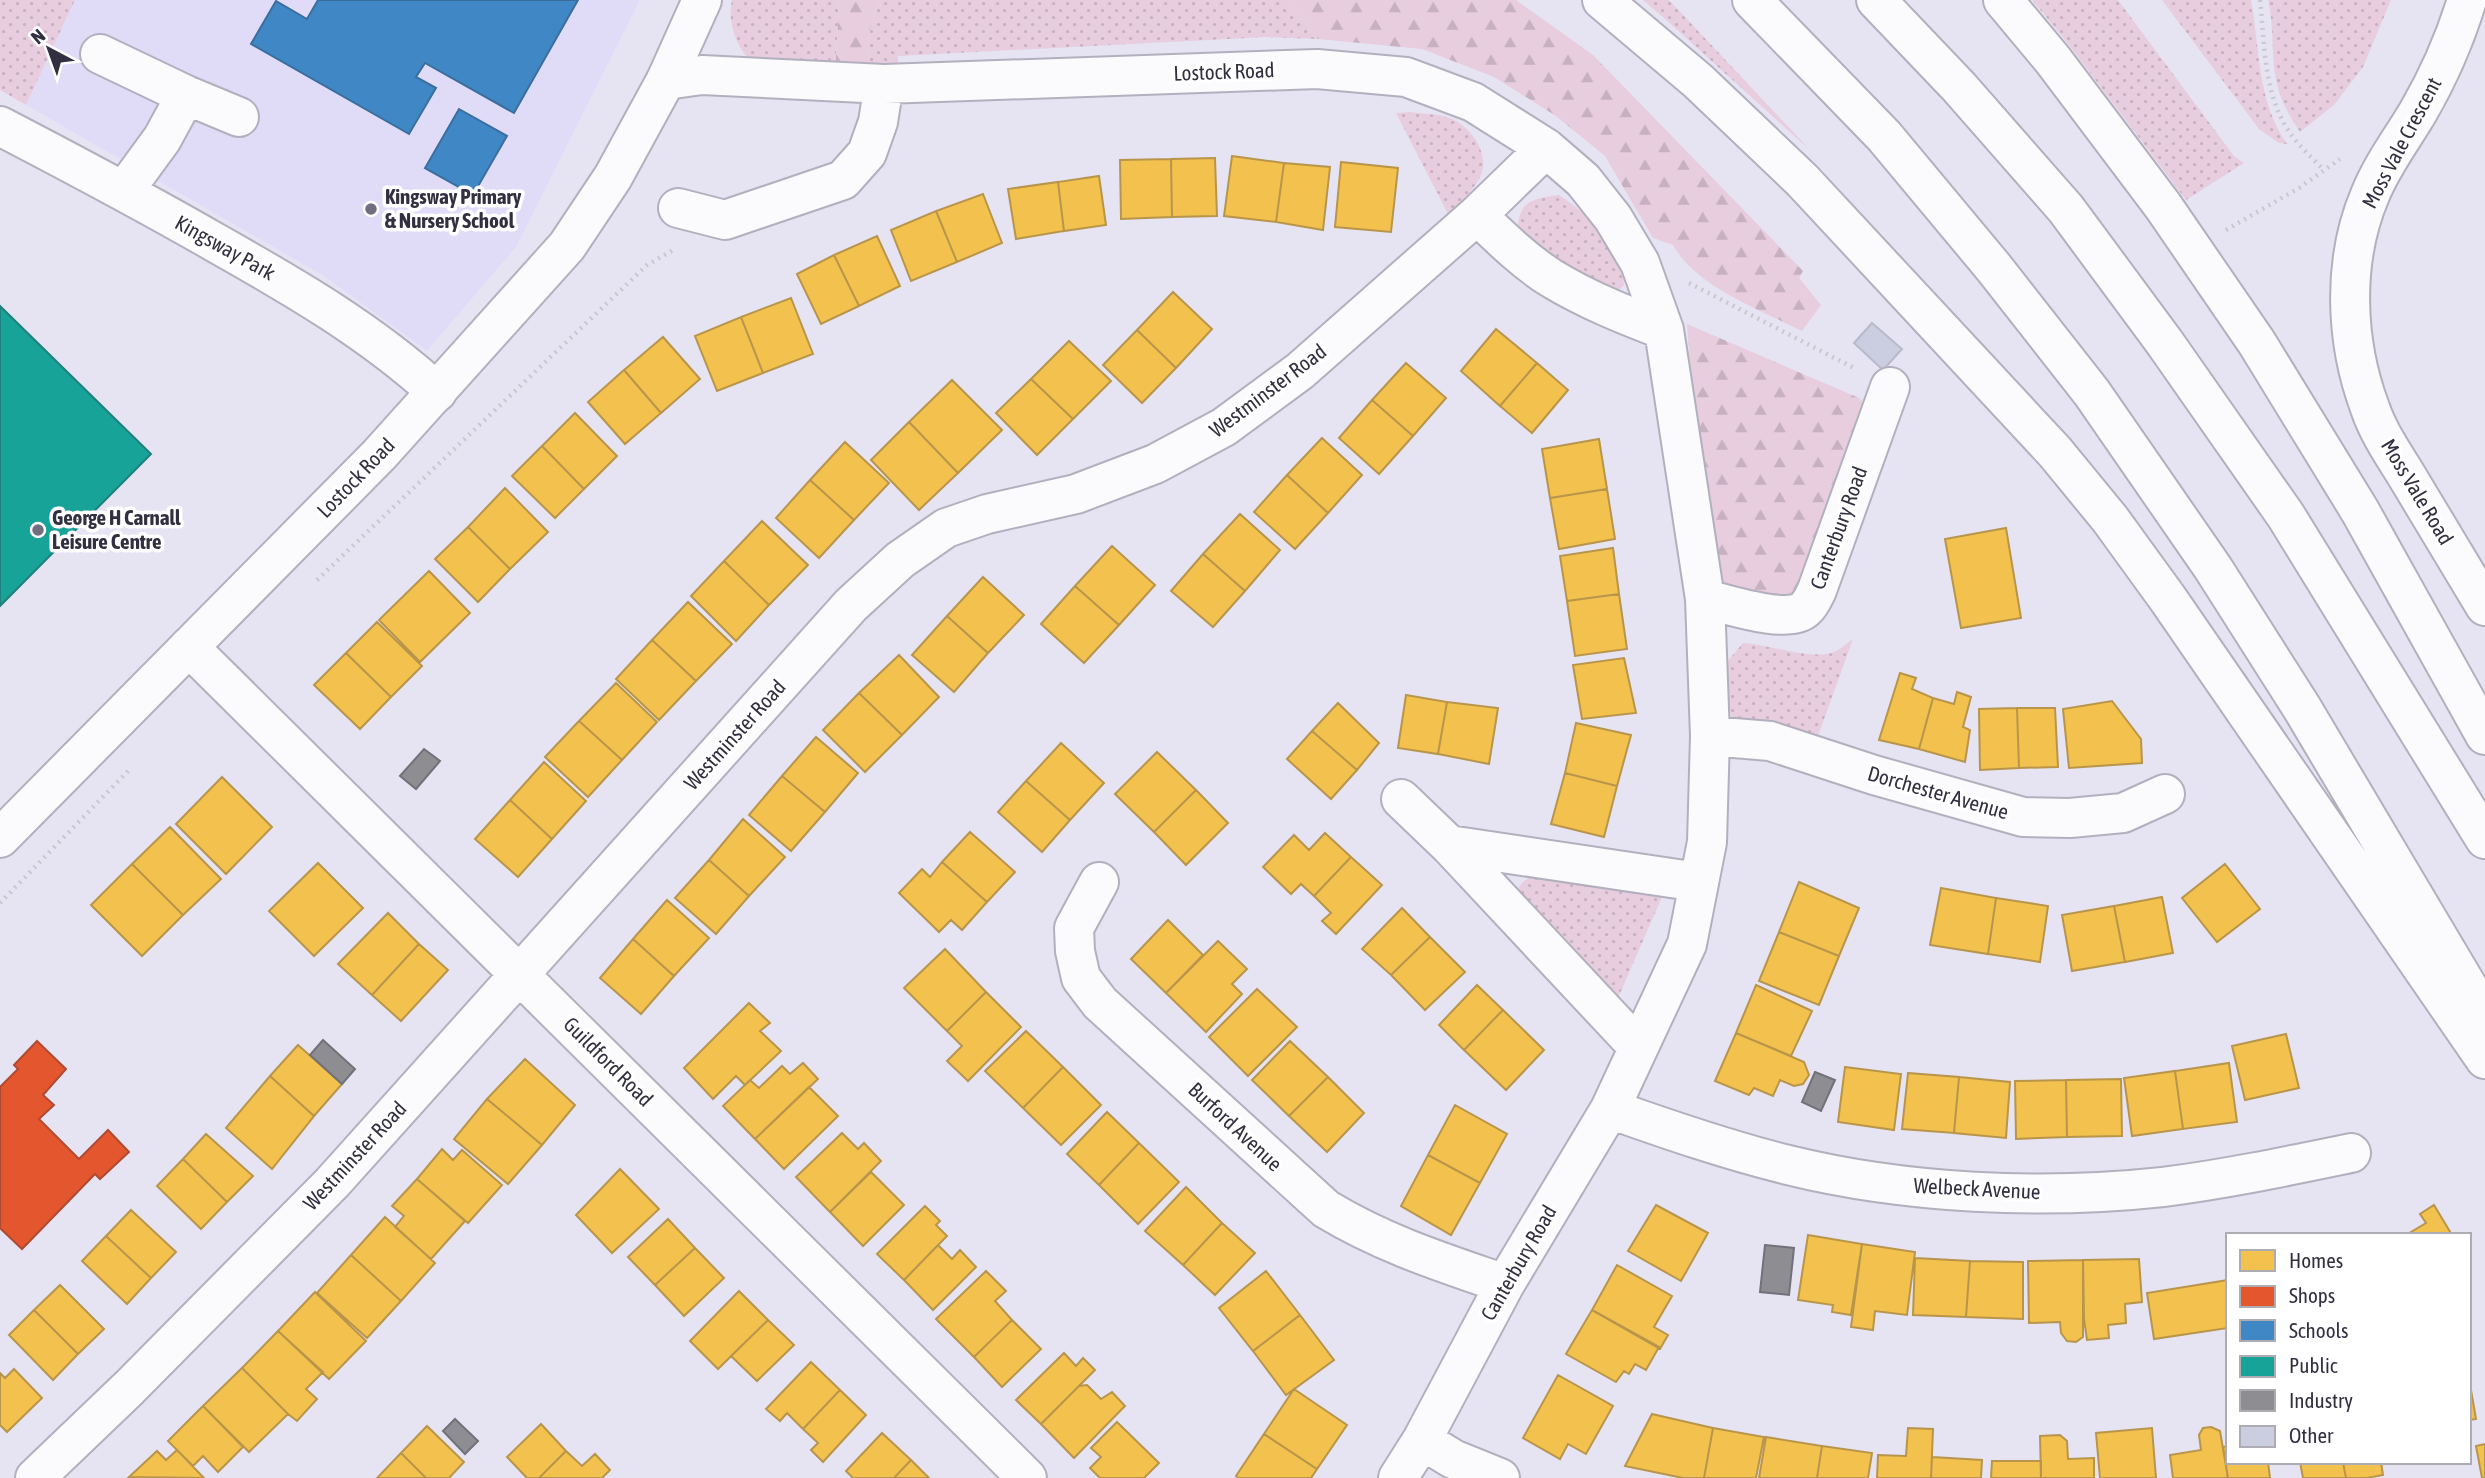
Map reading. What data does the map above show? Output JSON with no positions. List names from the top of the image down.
{
  "streets": {
    "main road": [
      "Lostock Road",
      "Moss Vale Crescent",
      "Kingsway Park",
      "Westminster Road",
      "Moss Vale Road",
      "Canterbury Road",
      "Dorchester Avenue",
      "Guildford Road",
      "Burford Avenue",
      "Welbeck Avenue"
    ]
  },
  "crossings": [
    ["Lostock Road", "Kingsway Park"],
    ["Lostock Road", "Westminster Road"],
    ["Lostock Road", "Canterbury Road"],
    ["Lostock Road", "Guildford Road"],
    ["Moss Vale Crescent", "Moss Vale Road"],
    ["Westminster Road", "Canterbury Road"],
    ["Westminster Road", "Guildford Road"],
    ["Canterbury Road", "Dorchester Avenue"],
    ["Canterbury Road", "Burford Avenue"],
    ["Canterbury Road", "Welbeck Avenue"]
  ],
  "places": ["Kingsway Primary & Nursery School", "George H Carnall Leisure Centre"],
  "legend": [
    "Homes",
    "Shops",
    "Schools",
    "Public",
    "Industry",
    "Other"
  ],
  "north": "top left"
}
